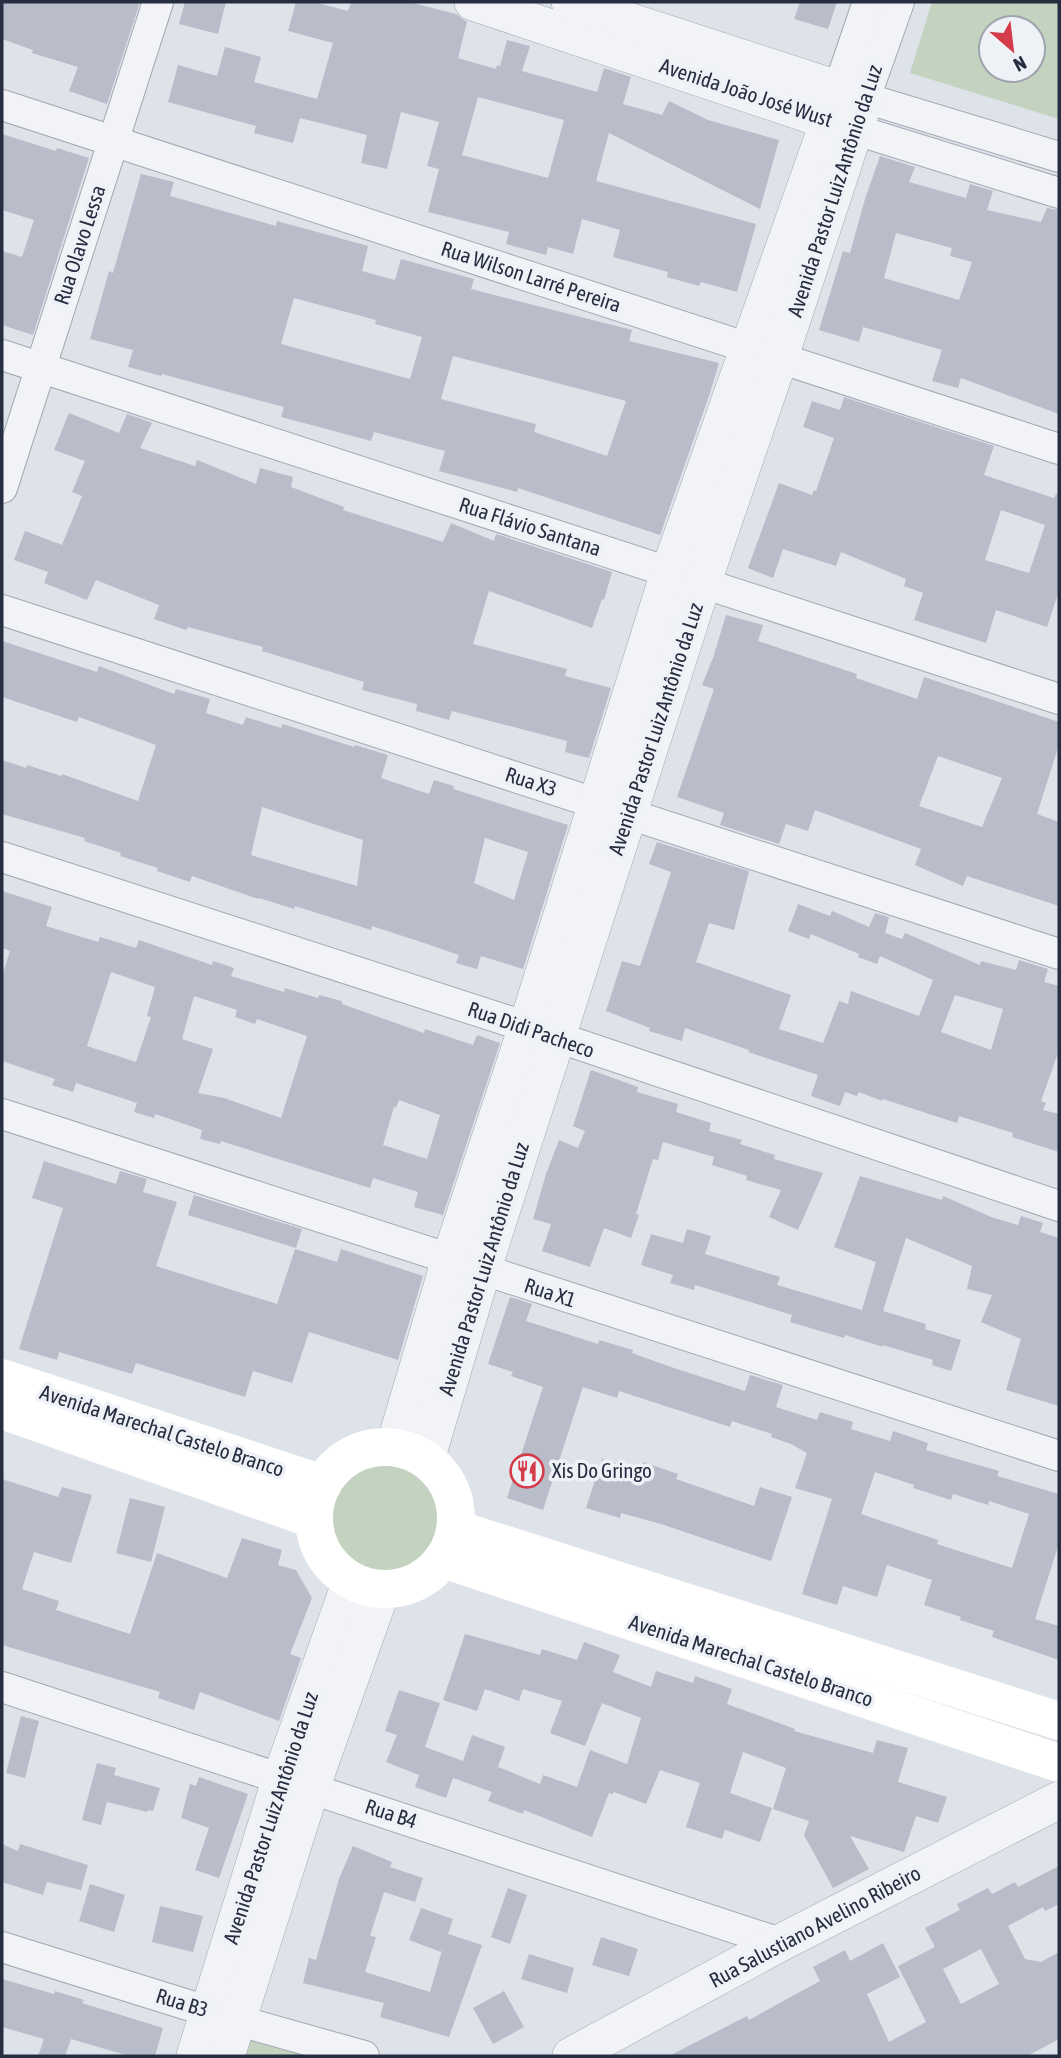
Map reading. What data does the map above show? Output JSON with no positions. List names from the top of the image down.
{
  "streets": {
    "main road": ["Avenida Marechal Castelo Branco"],
    "street": [
      "Avenida João José Wust",
      "Avenida Pastor Luiz Antônio da Luz",
      "Rua Olavo Lessa",
      "Rua Wilson Larré Pereira",
      "Rua Flávio Santana",
      "Rua X3",
      "Rua Didi Pacheco",
      "Rua X1",
      "Rua B4",
      "Rua Salustiano Avelino Ribeiro",
      "Rua B3"
    ]
  },
  "crossings": [
    ["Avenida João José Wust", "Avenida Pastor Luiz Antônio da Luz"],
    ["Avenida Pastor Luiz Antônio da Luz", "Rua Wilson Larré Pereira"],
    ["Avenida Pastor Luiz Antônio da Luz", "Rua Flávio Santana"],
    ["Avenida Pastor Luiz Antônio da Luz", "Rua X3"],
    ["Avenida Pastor Luiz Antônio da Luz", "Rua Didi Pacheco"],
    ["Avenida Pastor Luiz Antônio da Luz", "Rua X1"],
    ["Avenida Pastor Luiz Antônio da Luz", "Avenida Marechal Castelo Branco"],
    ["Avenida Pastor Luiz Antônio da Luz", "Rua B4"],
    ["Avenida Pastor Luiz Antônio da Luz", "Rua B3"],
    ["Rua Olavo Lessa", "Rua Wilson Larré Pereira"],
    ["Rua Olavo Lessa", "Rua Flávio Santana"],
    ["Rua B4", "Rua Salustiano Avelino Ribeiro"]
  ],
  "places": {
    "restaurant": ["Xis Do Gringo"]
  },
  "north": "bottom right"
}
